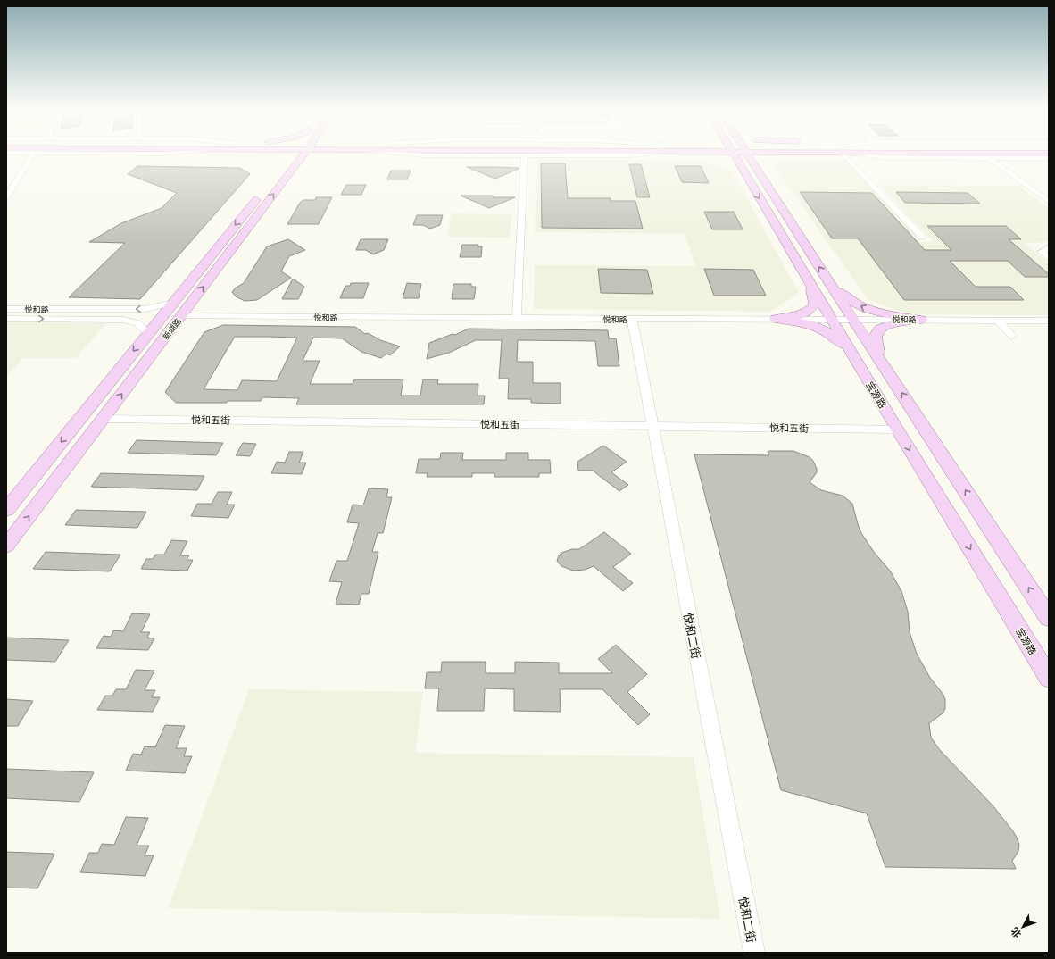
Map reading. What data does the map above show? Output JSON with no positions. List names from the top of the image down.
{
  "streets": {
    "main road": ["新湖路", "宝源路"],
    "street": ["悦和路", "悦和五街", "悦和二街"]
  },
  "crossings": [
    ["悦和路", "新湖路"],
    ["悦和路", "宝源路"],
    ["悦和路", "悦和二街"],
    ["新湖路", "悦和五街"],
    ["宝源路", "悦和五街"],
    ["悦和五街", "悦和二街"]
  ],
  "north": "bottom left"
}
